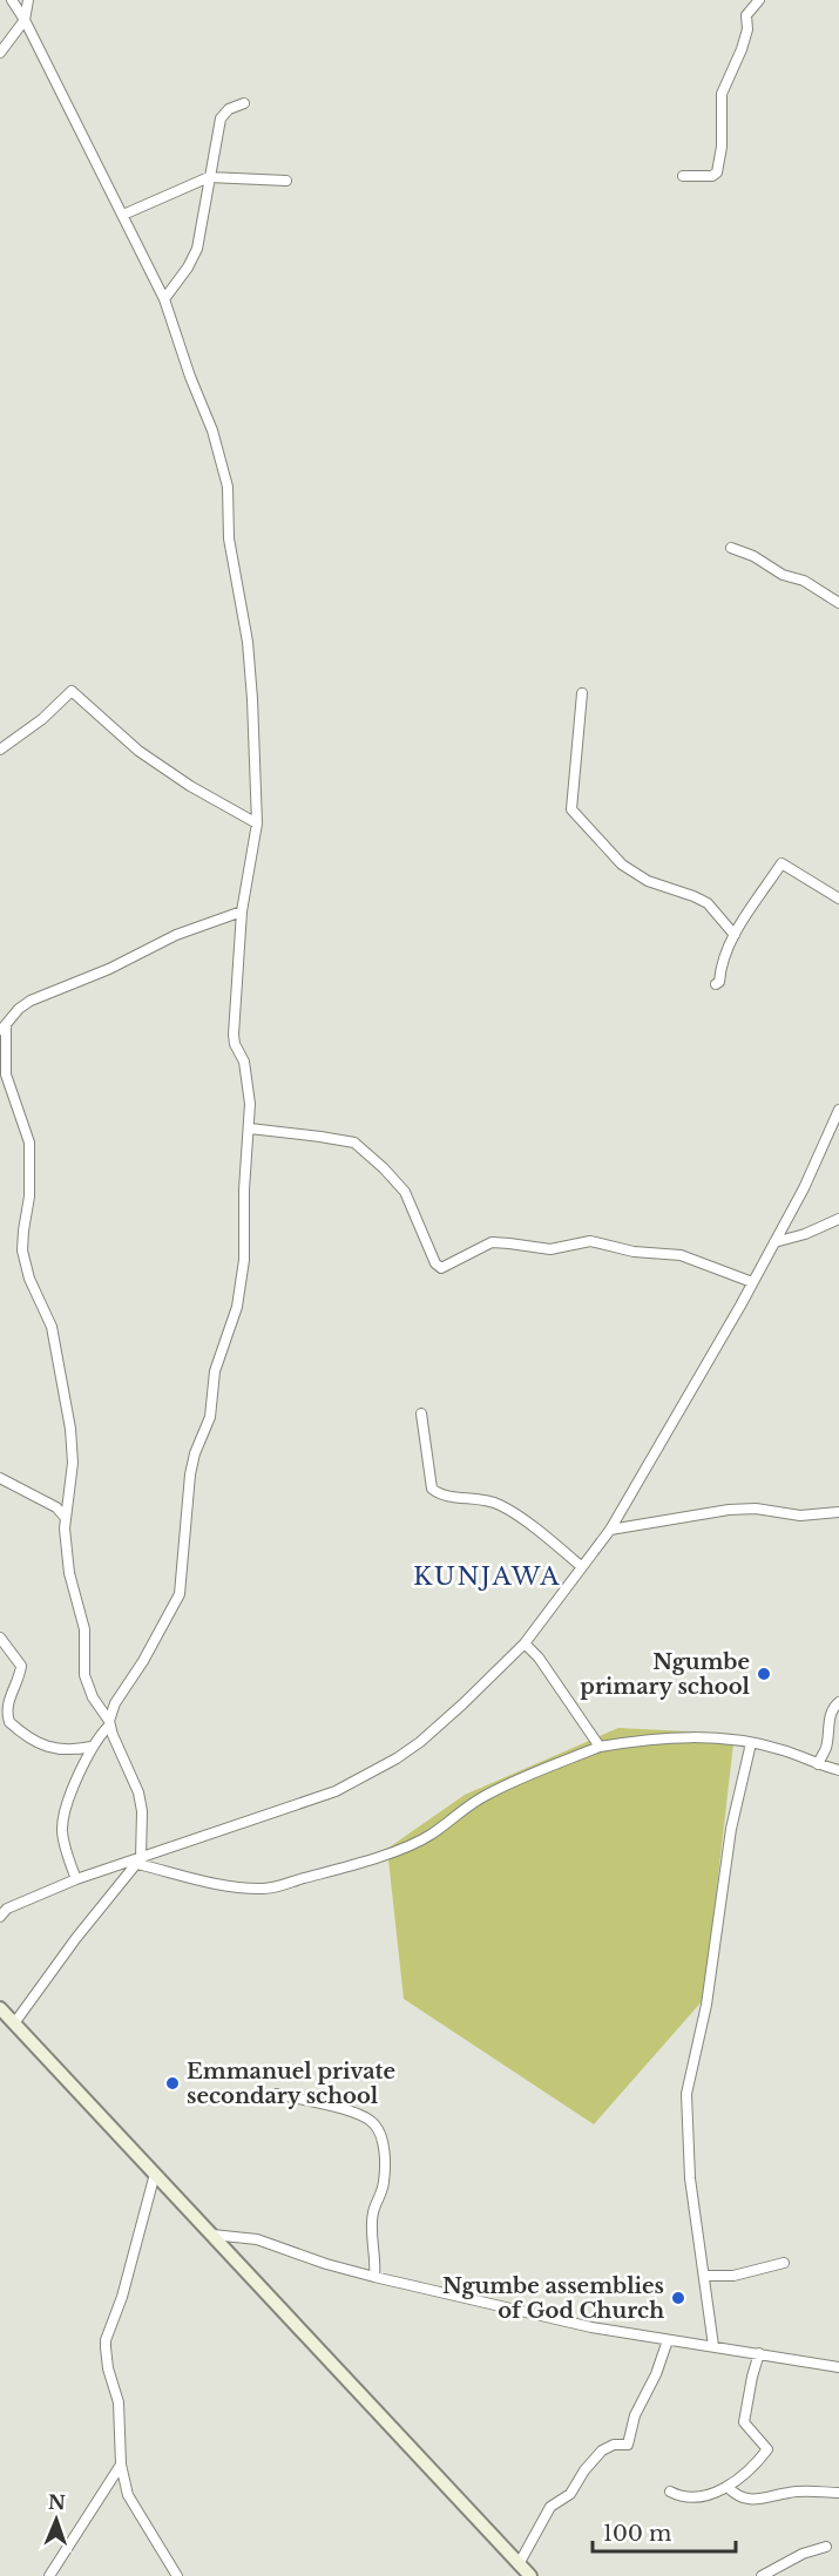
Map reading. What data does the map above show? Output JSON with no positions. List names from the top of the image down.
{
  "districts": ["KUNJAWA"],
  "places": ["Ngumbe primary school", "Emmanuel private secondary school", "Ngumbe assemblies of God Church"],
  "scale_bar": "100 m",
  "north": "top"
}
